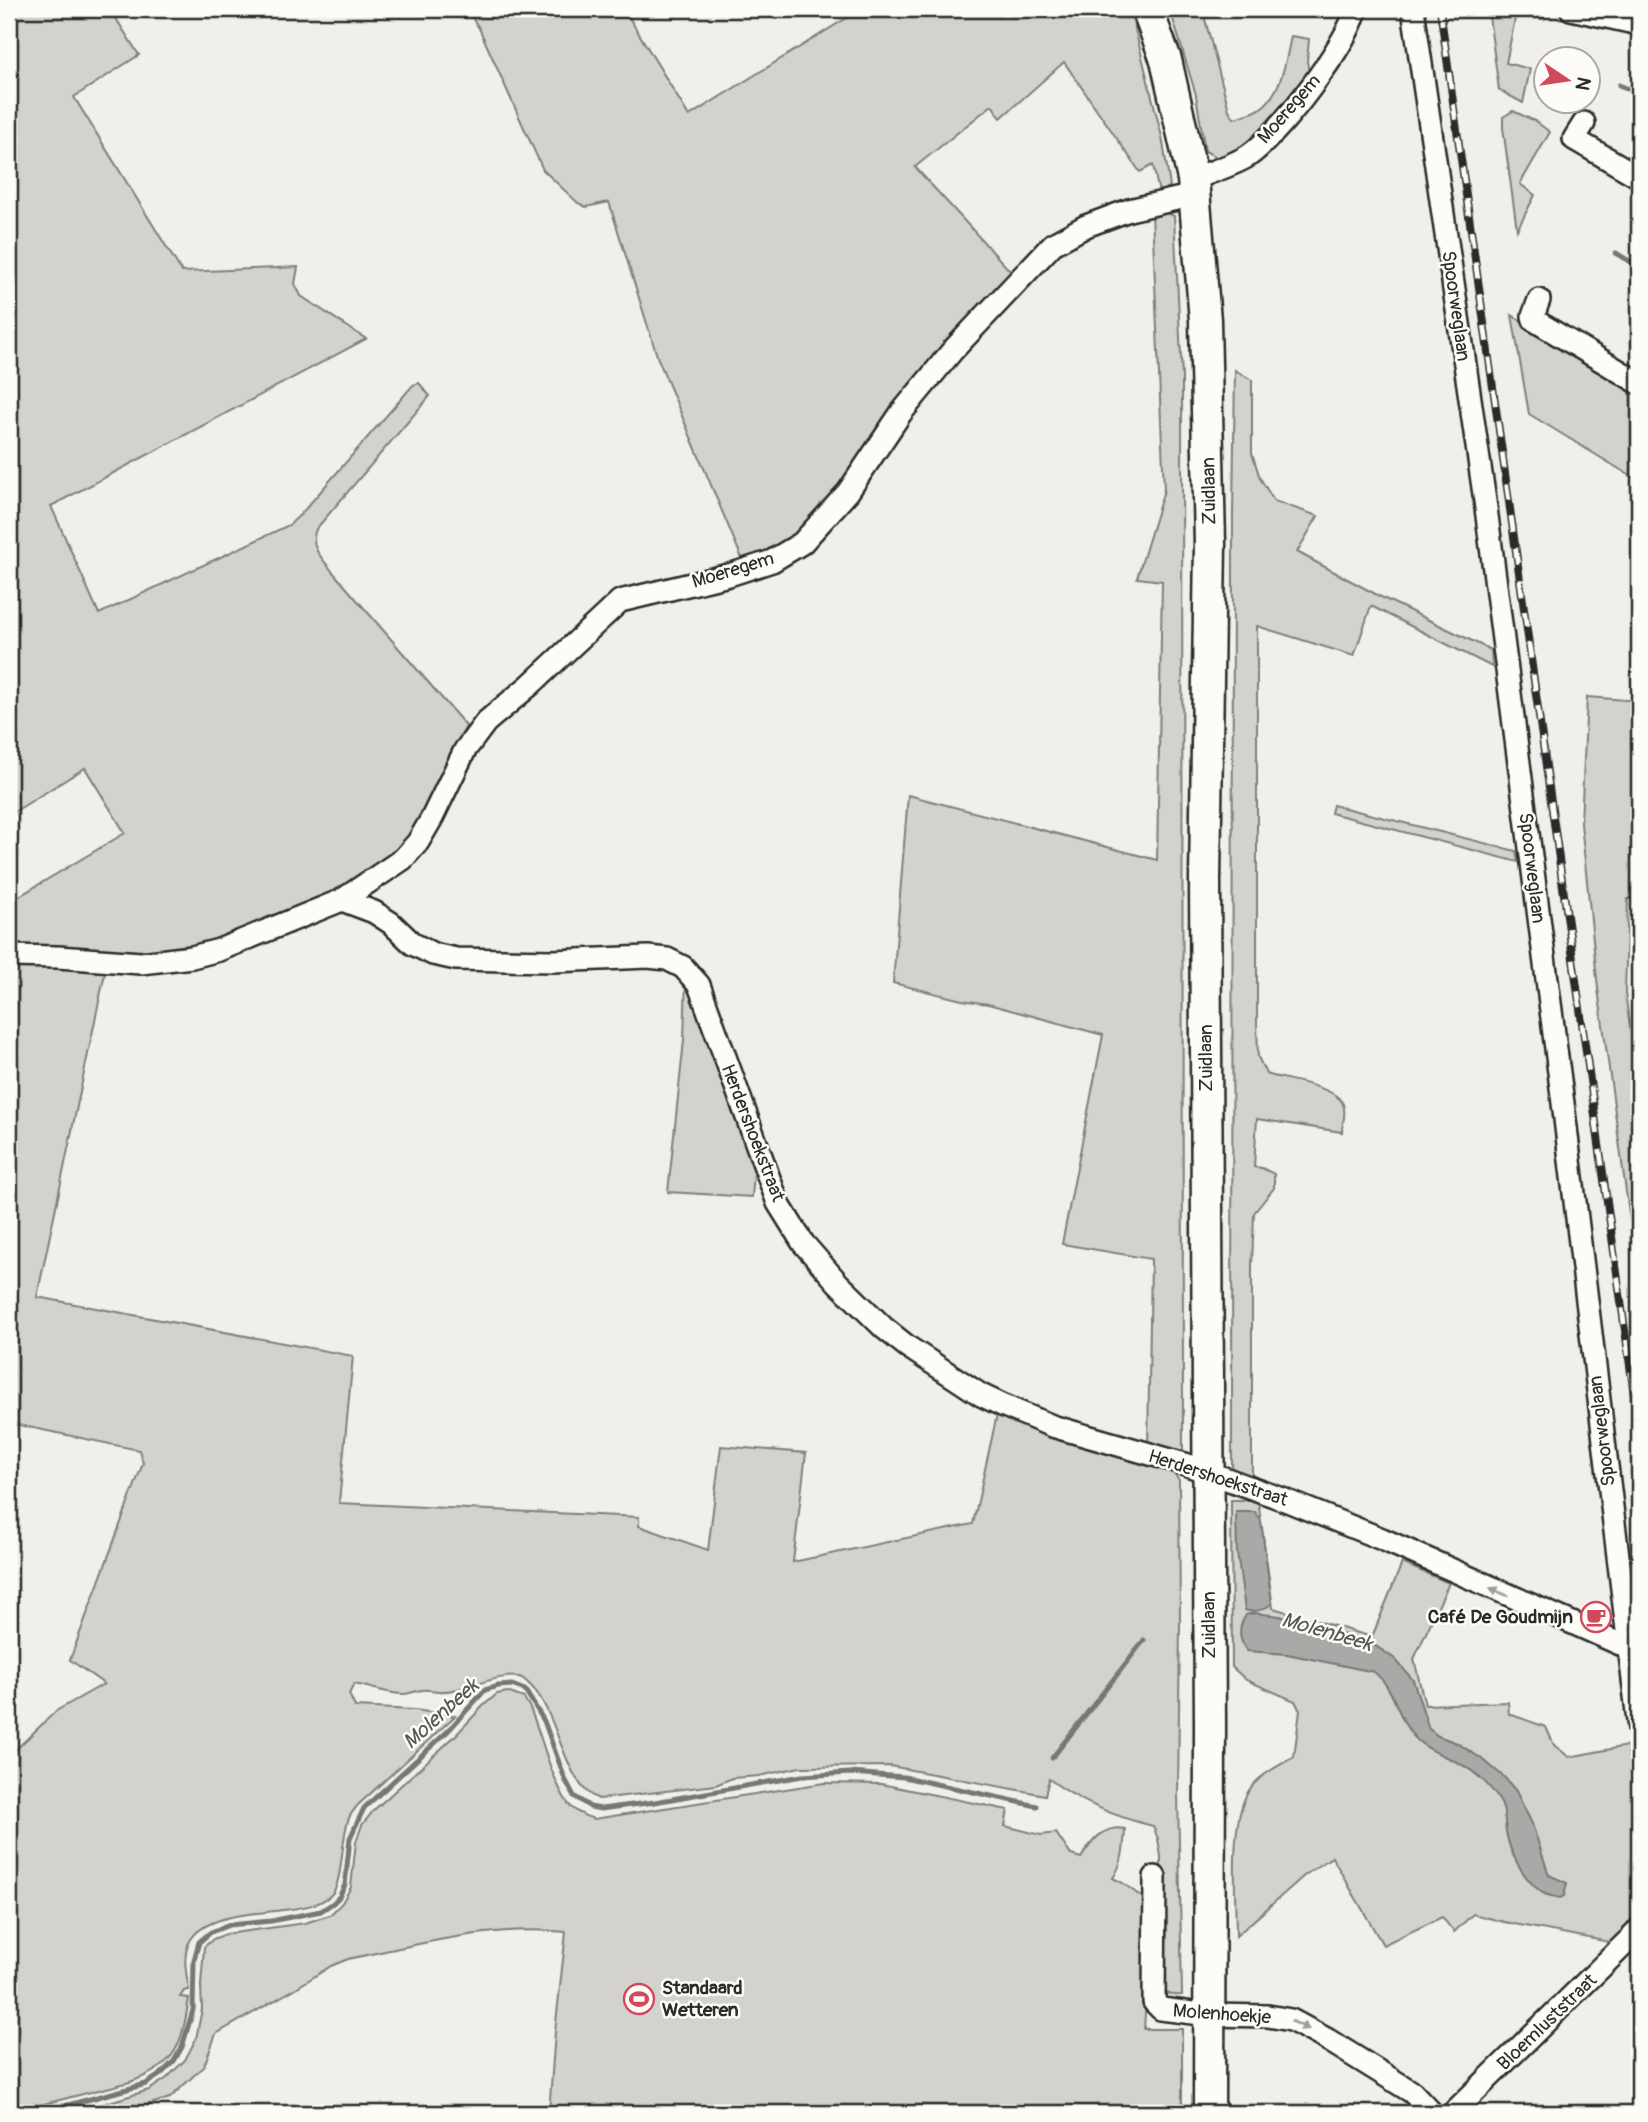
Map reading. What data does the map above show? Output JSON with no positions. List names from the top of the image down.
{
  "streets": {
    "main road": ["Zuidlaan"],
    "street": [
      "Moeregem",
      "Spoorweglaan",
      "Herdershoekstraat",
      "Molenhoekje",
      "Bloemluststraat"
    ]
  },
  "crossings": [
    ["Moeregem", "Zuidlaan"],
    ["Moeregem", "Herdershoekstraat"],
    ["Spoorweglaan", "Herdershoekstraat"],
    ["Zuidlaan", "Herdershoekstraat"],
    ["Zuidlaan", "Molenhoekje"]
  ],
  "one_way": ["Molenhoekje"],
  "water": ["Molenbeek"],
  "places": {
    "cafe": ["Café De Goudmijn"],
    "sports": ["Standaard Wetteren"]
  },
  "north": "right"
}
